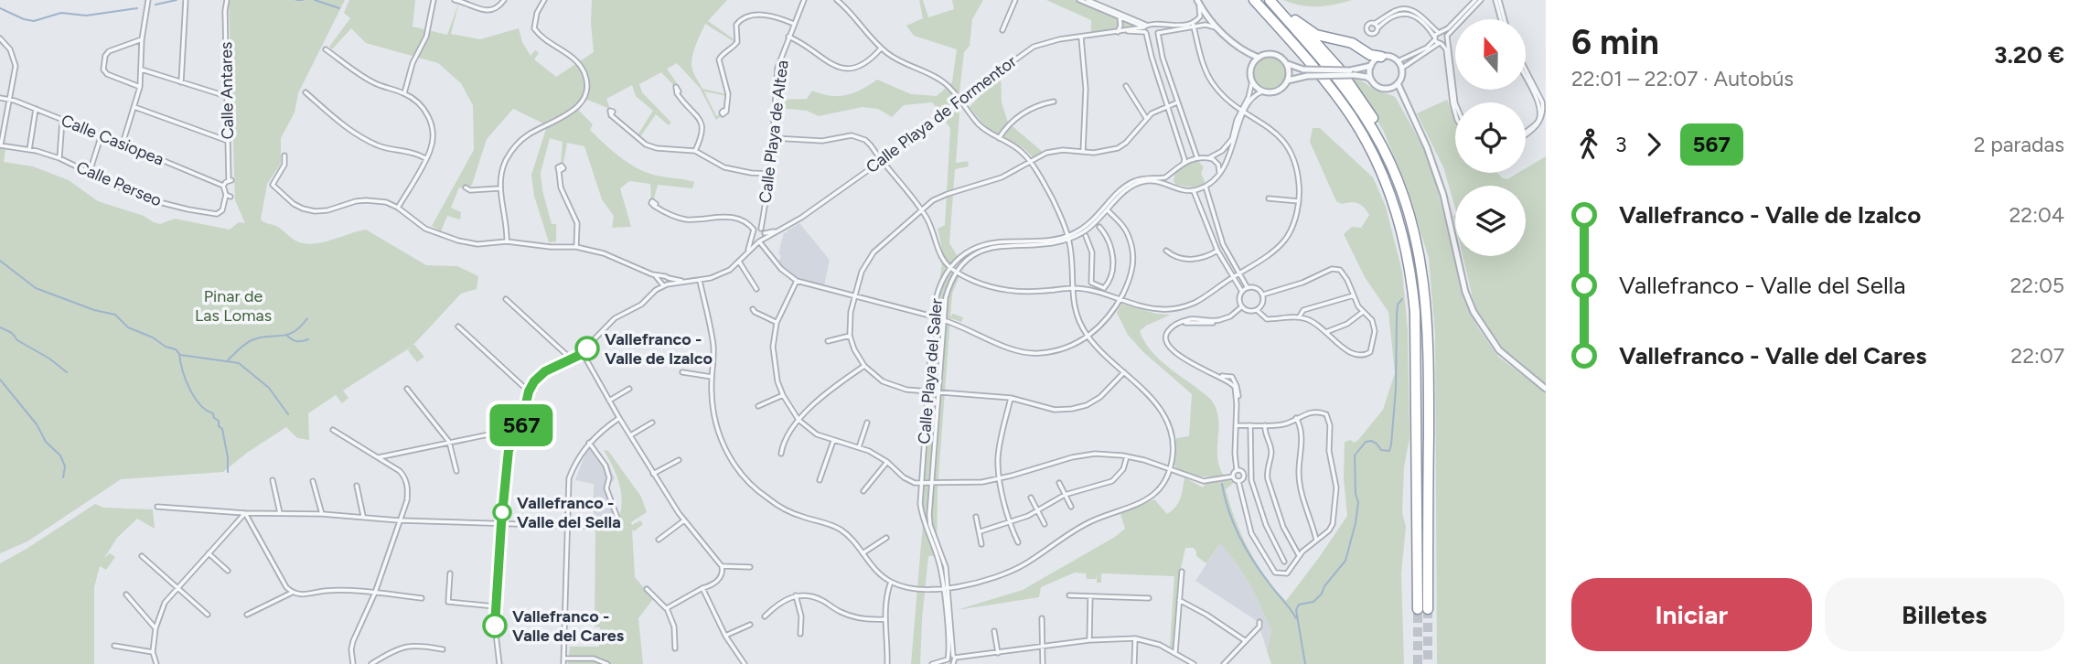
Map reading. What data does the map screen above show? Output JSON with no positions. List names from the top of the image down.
{
  "streets": {
    "street": [
      "Calle Antares",
      "Calle Playa de Formentor",
      "Calle Playa de Altea",
      "Calle Casiopea",
      "Calle Perseo",
      "Calle Playa del Saler"
    ]
  },
  "crossings": [
    ["Calle Antares", "Calle Casiopea"],
    ["Calle Antares", "Calle Perseo"],
    ["Calle Casiopea", "Calle Perseo"]
  ],
  "parks": ["Pinar de Las Lomas"],
  "places": ["Vallefranco - Valle de Izalco", "Vallefranco - Valle del Sella", "Vallefranco - Valle del Cares"],
  "lines": ["bus line 567"],
  "north": "top",
  "page": {
    "on_map": "567",
    "heading": ["6 min", "22:01 – 22:07 · Autobús", "3.20 €"],
    "legs": ["3", "567", "2 paradas"],
    "list": [
      {
        "name": "Vallefranco - Valle de Izalco",
        "value": "22:04"
      },
      {
        "name": "Vallefranco - Valle del Sella",
        "value": "22:05"
      },
      {
        "name": "Vallefranco - Valle del Cares",
        "value": "22:07"
      }
    ],
    "buttons": ["Iniciar", "Billetes"]
  }
}
